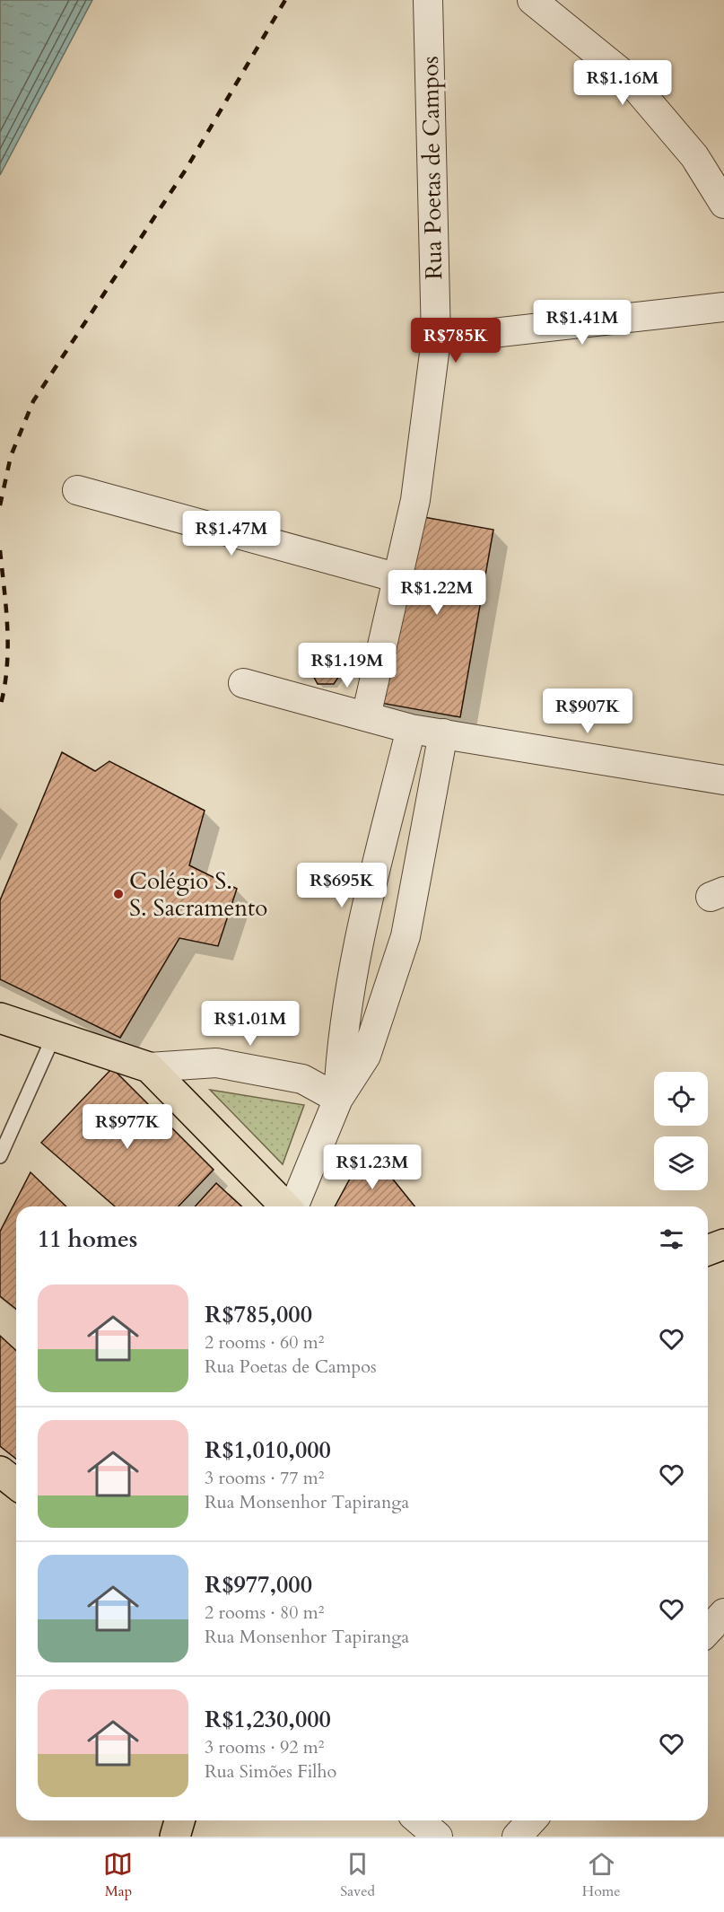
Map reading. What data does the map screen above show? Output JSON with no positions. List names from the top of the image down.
{
  "streets": {
    "street": ["Rua Poetas de Campos"]
  },
  "places": ["Colégio S. S. Sacramento"],
  "page": {
    "price": [
      "R$1.16M",
      "R$1.41M",
      "R$785K",
      "R$1.47M",
      "R$1.22M",
      "R$1.19M",
      "R$907K",
      "R$695K",
      "R$1.01M",
      "R$977K",
      "R$1.23M"
    ],
    "heading": "11 homes",
    "list": [
      {
        "name": "R$785,000",
        "note": "2 rooms · 60 m² · Rua Poetas de Campos"
      },
      {
        "name": "R$1,010,000",
        "note": "3 rooms · 77 m² · Rua Monsenhor Tapiranga"
      },
      {
        "name": "R$977,000",
        "note": "2 rooms · 80 m² · Rua Monsenhor Tapiranga"
      },
      {
        "name": "R$1,230,000",
        "note": "3 rooms · 92 m² · Rua Simões Filho"
      }
    ],
    "tabs": ["Map", "Saved", "Home"]
  }
}
